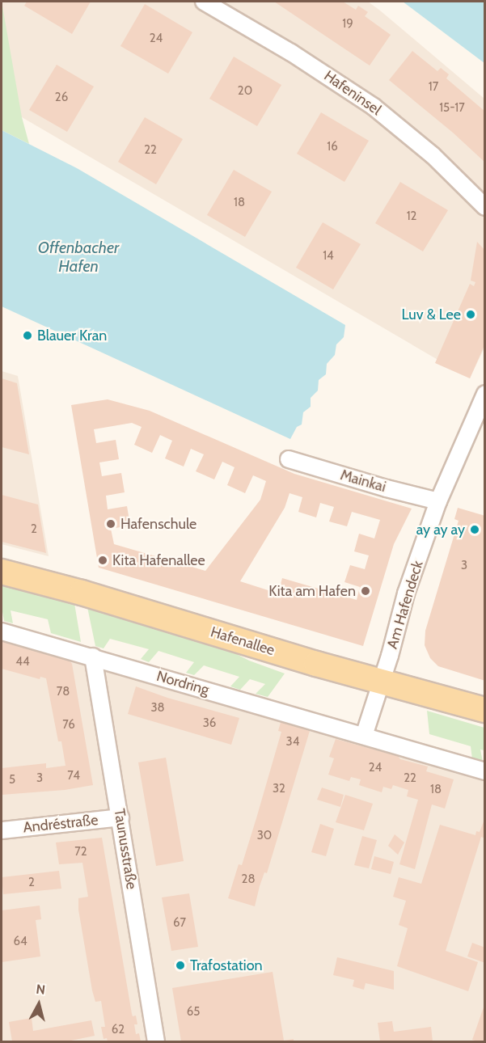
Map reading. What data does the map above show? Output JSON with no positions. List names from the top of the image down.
{
  "streets": {
    "main road": ["Hafenallee"],
    "street": [
      "Hafeninsel",
      "Mainkai",
      "Am Hafendeck",
      "Nordring",
      "Andréstraße",
      "Taunusstraße"
    ]
  },
  "crossings": [
    ["Mainkai", "Am Hafendeck"],
    ["Am Hafendeck", "Hafenallee"],
    ["Nordring", "Taunusstraße"],
    ["Andréstraße", "Taunusstraße"]
  ],
  "water": ["Offenbacher Hafen"],
  "places": [
    "Luv & Lee",
    "Blauer Kran",
    "Hafenschule",
    "ay ay ay",
    "Kita Hafenallee",
    "Kita am Hafen",
    "Trafostation"
  ],
  "house_numbers": [
    "19",
    "24",
    "17",
    "20",
    "26",
    "15-17",
    "16",
    "22",
    "18",
    "12",
    "14",
    "2",
    "3",
    "44",
    "78",
    "38",
    "36",
    "76",
    "34",
    "24",
    "74",
    "3",
    "22",
    "5",
    "32",
    "18",
    "30",
    "72",
    "28",
    "2",
    "67",
    "64",
    "65",
    "62"
  ],
  "north": "top"
}
